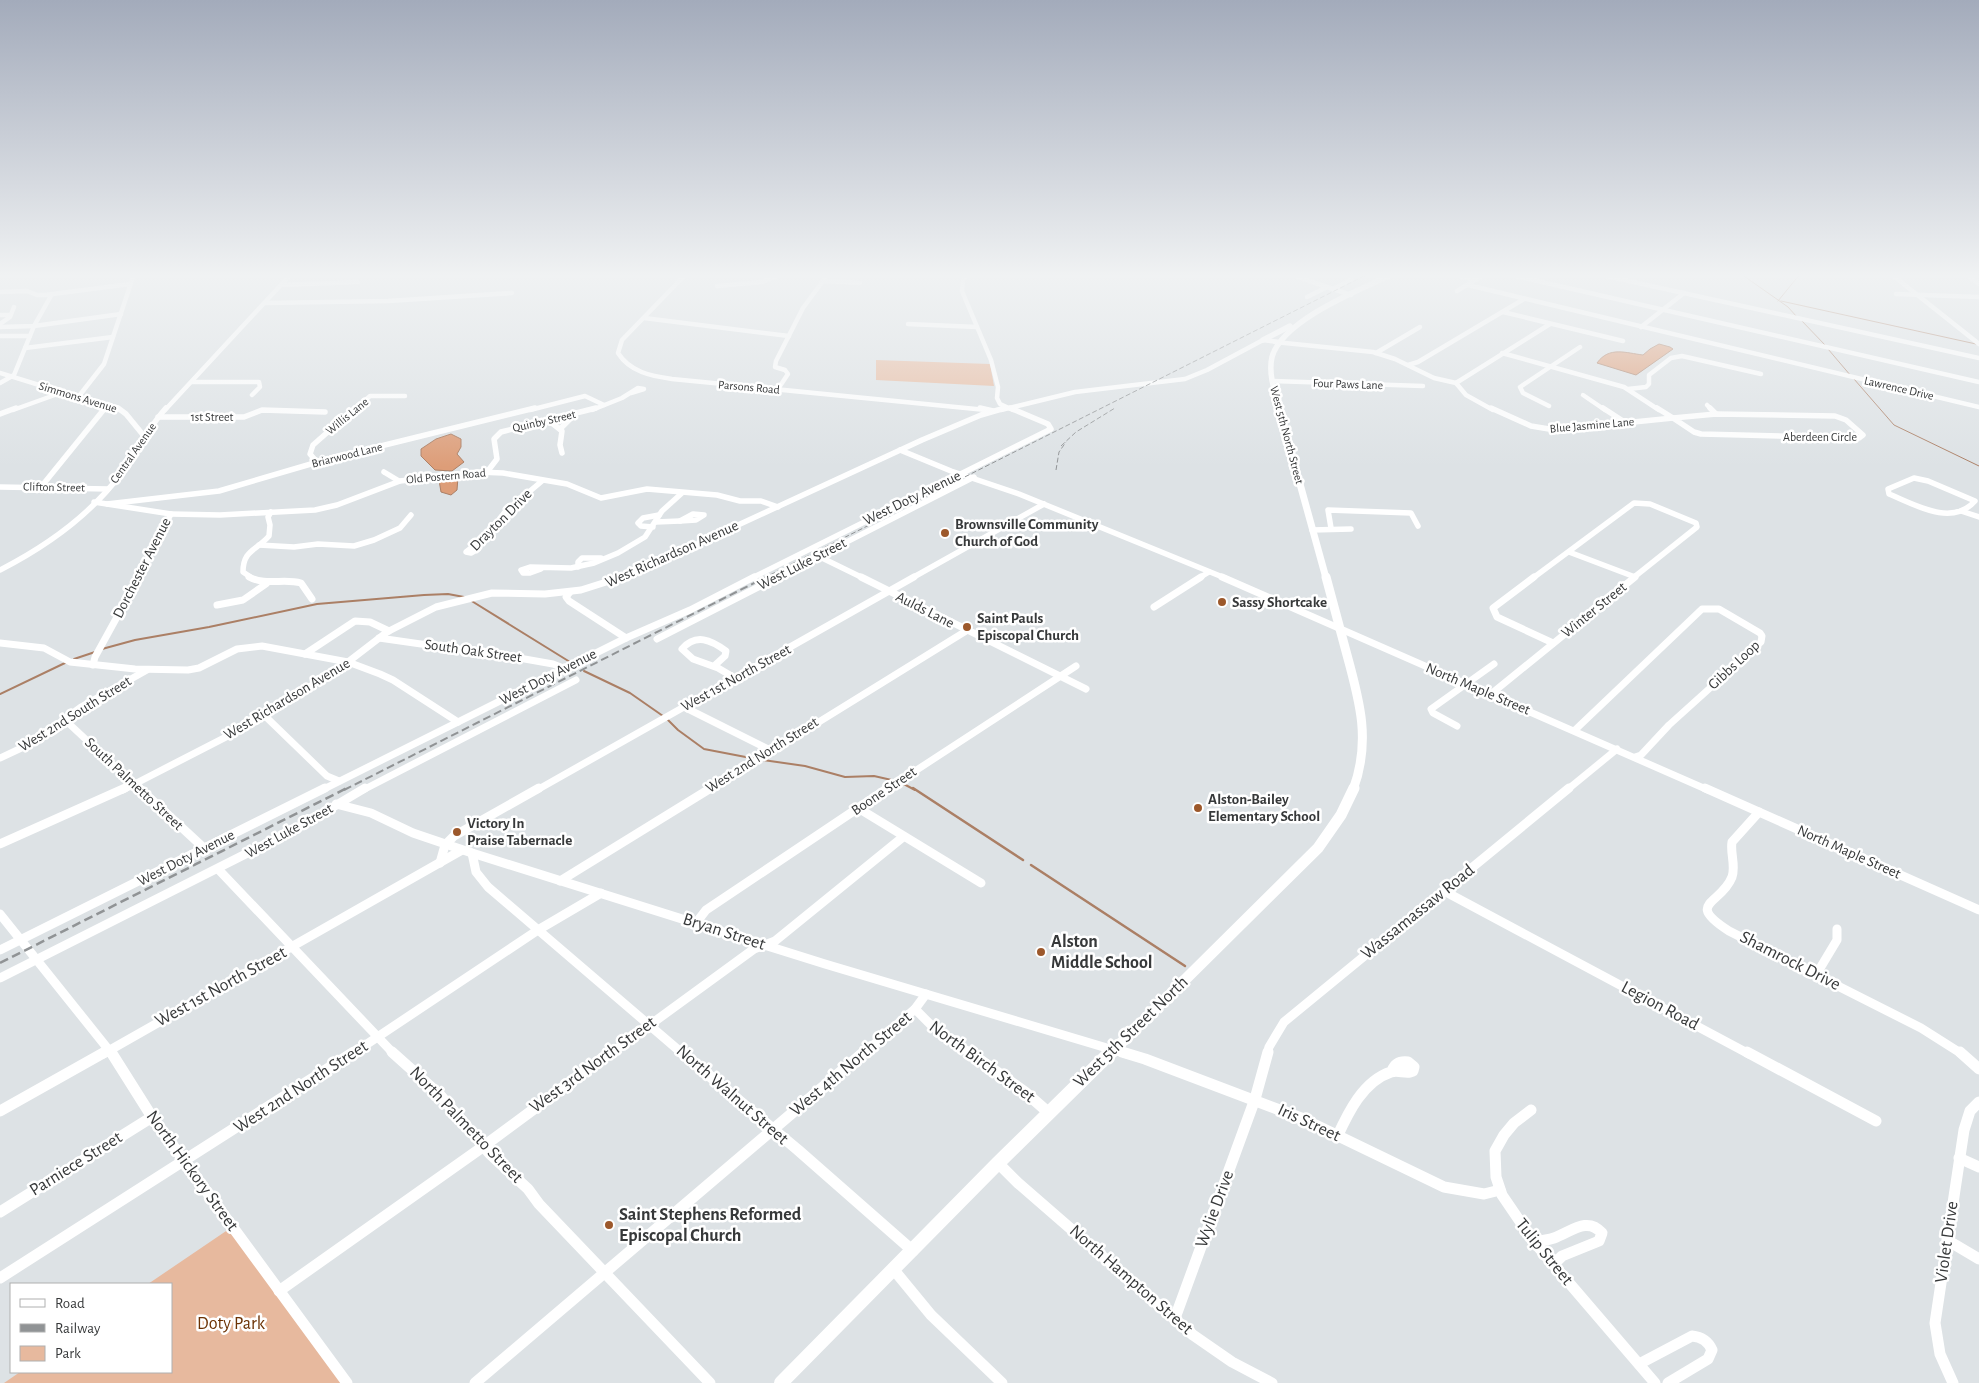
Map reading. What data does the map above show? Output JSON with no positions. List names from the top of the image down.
{
  "streets": {
    "main road": ["West 5th North Street", "West 5th Street North"],
    "street": [
      "Four Paws Lane",
      "Parsons Road",
      "Lawrence Drive",
      "Simmons Avenue",
      "Willis Lane",
      "1st Street",
      "Quinby Street",
      "Blue Jasmine Lane",
      "Aberdeen Circle",
      "Central Avenue",
      "Briarwood Lane",
      "Old Postern Road",
      "Clifton Street",
      "West Doty Avenue",
      "Drayton Drive",
      "West Richardson Avenue",
      "West Luke Street",
      "Dorchester Avenue",
      "Aulds Lane",
      "Winter Street",
      "South Oak Street",
      "Gibbs Loop",
      "West 1st North Street",
      "North Maple Street",
      "West 2nd South Street",
      "West 2nd North Street",
      "South Palmetto Street",
      "Boone Street",
      "Wassamassaw Road",
      "Bryan Street",
      "Shamrock Drive",
      "Legion Road",
      "North Birch Street",
      "West 4th North Street",
      "West 3rd North Street",
      "North Walnut Street",
      "Iris Street",
      "North Palmetto Street",
      "Parniece Street",
      "North Hickory Street",
      "Wylie Drive",
      "Violet Drive",
      "Tulip Street",
      "North Hampton Street"
    ]
  },
  "crossings": [
    ["Four Paws Lane", "West 5th North Street"],
    ["Parsons Road", "West Richardson Avenue"],
    ["Simmons Avenue", "Central Avenue"],
    ["Willis Lane", "Briarwood Lane"],
    ["1st Street", "Central Avenue"],
    ["Quinby Street", "Briarwood Lane"],
    ["Quinby Street", "Old Postern Road"],
    ["Blue Jasmine Lane", "Aberdeen Circle"],
    ["Blue Jasmine Lane", "West Richardson Avenue"],
    ["West 5th North Street", "West Richardson Avenue"],
    ["West 5th North Street", "North Maple Street"],
    ["West 5th North Street", "West 5th Street North"],
    ["Central Avenue", "Clifton Street"],
    ["Central Avenue", "Dorchester Avenue"],
    ["Briarwood Lane", "Dorchester Avenue"],
    ["Old Postern Road", "Drayton Drive"],
    ["Old Postern Road", "West Richardson Avenue"],
    ["Old Postern Road", "Dorchester Avenue"],
    ["West Doty Avenue", "West Richardson Avenue"],
    ["West Doty Avenue", "South Oak Street"],
    ["West Doty Avenue", "North Maple Street"],
    ["West Doty Avenue", "South Palmetto Street"],
    ["West Doty Avenue", "North Hickory Street"],
    ["West Richardson Avenue", "South Oak Street"],
    ["West Richardson Avenue", "North Maple Street"],
    ["West Richardson Avenue", "South Palmetto Street"],
    ["West Luke Street", "Aulds Lane"],
    ["West Luke Street", "North Maple Street"],
    ["West Luke Street", "Bryan Street"],
    ["West Luke Street", "North Palmetto Street"],
    ["West Luke Street", "North Hickory Street"],
    ["Aulds Lane", "West 1st North Street"],
    ["Aulds Lane", "West 2nd North Street"],
    ["Aulds Lane", "Boone Street"],
    ["Winter Street", "North Maple Street"],
    ["Gibbs Loop", "North Maple Street"],
    ["West 1st North Street", "North Maple Street"],
    ["West 1st North Street", "Bryan Street"],
    ["West 1st North Street", "North Walnut Street"],
    ["West 1st North Street", "North Palmetto Street"],
    ["West 1st North Street", "North Hickory Street"],
    ["North Maple Street", "Wassamassaw Road"],
    ["North Maple Street", "Shamrock Drive"],
    ["North Maple Street", "West 5th Street North"],
    ["West 2nd South Street", "South Palmetto Street"],
    ["West 2nd North Street", "Bryan Street"],
    ["West 2nd North Street", "North Walnut Street"],
    ["West 2nd North Street", "North Palmetto Street"],
    ["West 2nd North Street", "North Hickory Street"],
    ["Boone Street", "Bryan Street"],
    ["Wassamassaw Road", "Legion Road"],
    ["Wassamassaw Road", "Iris Street"],
    ["Wassamassaw Road", "Wylie Drive"],
    ["Bryan Street", "West 5th Street North"],
    ["Bryan Street", "West 4th North Street"],
    ["Bryan Street", "West 3rd North Street"],
    ["Bryan Street", "North Walnut Street"],
    ["Bryan Street", "Iris Street"],
    ["West 5th Street North", "North Birch Street"],
    ["West 5th Street North", "North Walnut Street"],
    ["West 5th Street North", "Iris Street"],
    ["West 5th Street North", "North Hampton Street"],
    ["North Birch Street", "West 4th North Street"],
    ["West 4th North Street", "North Walnut Street"],
    ["West 4th North Street", "North Palmetto Street"],
    ["West 3rd North Street", "North Walnut Street"],
    ["West 3rd North Street", "North Palmetto Street"],
    ["West 3rd North Street", "North Hickory Street"],
    ["Iris Street", "Wylie Drive"],
    ["Iris Street", "Tulip Street"],
    ["Parniece Street", "North Hickory Street"],
    ["Wylie Drive", "North Hampton Street"]
  ],
  "parks": ["Doty Park"],
  "places": [
    "Brownsville Community Church of God",
    "Sassy Shortcake",
    "Saint Pauls Episcopal Church",
    "Alston-Bailey Elementary School",
    "Victory In Praise Tabernacle",
    "Alston Middle School",
    "Saint Stephens Reformed Episcopal Church"
  ],
  "legend": ["Road", "Railway", "Park"]
}
